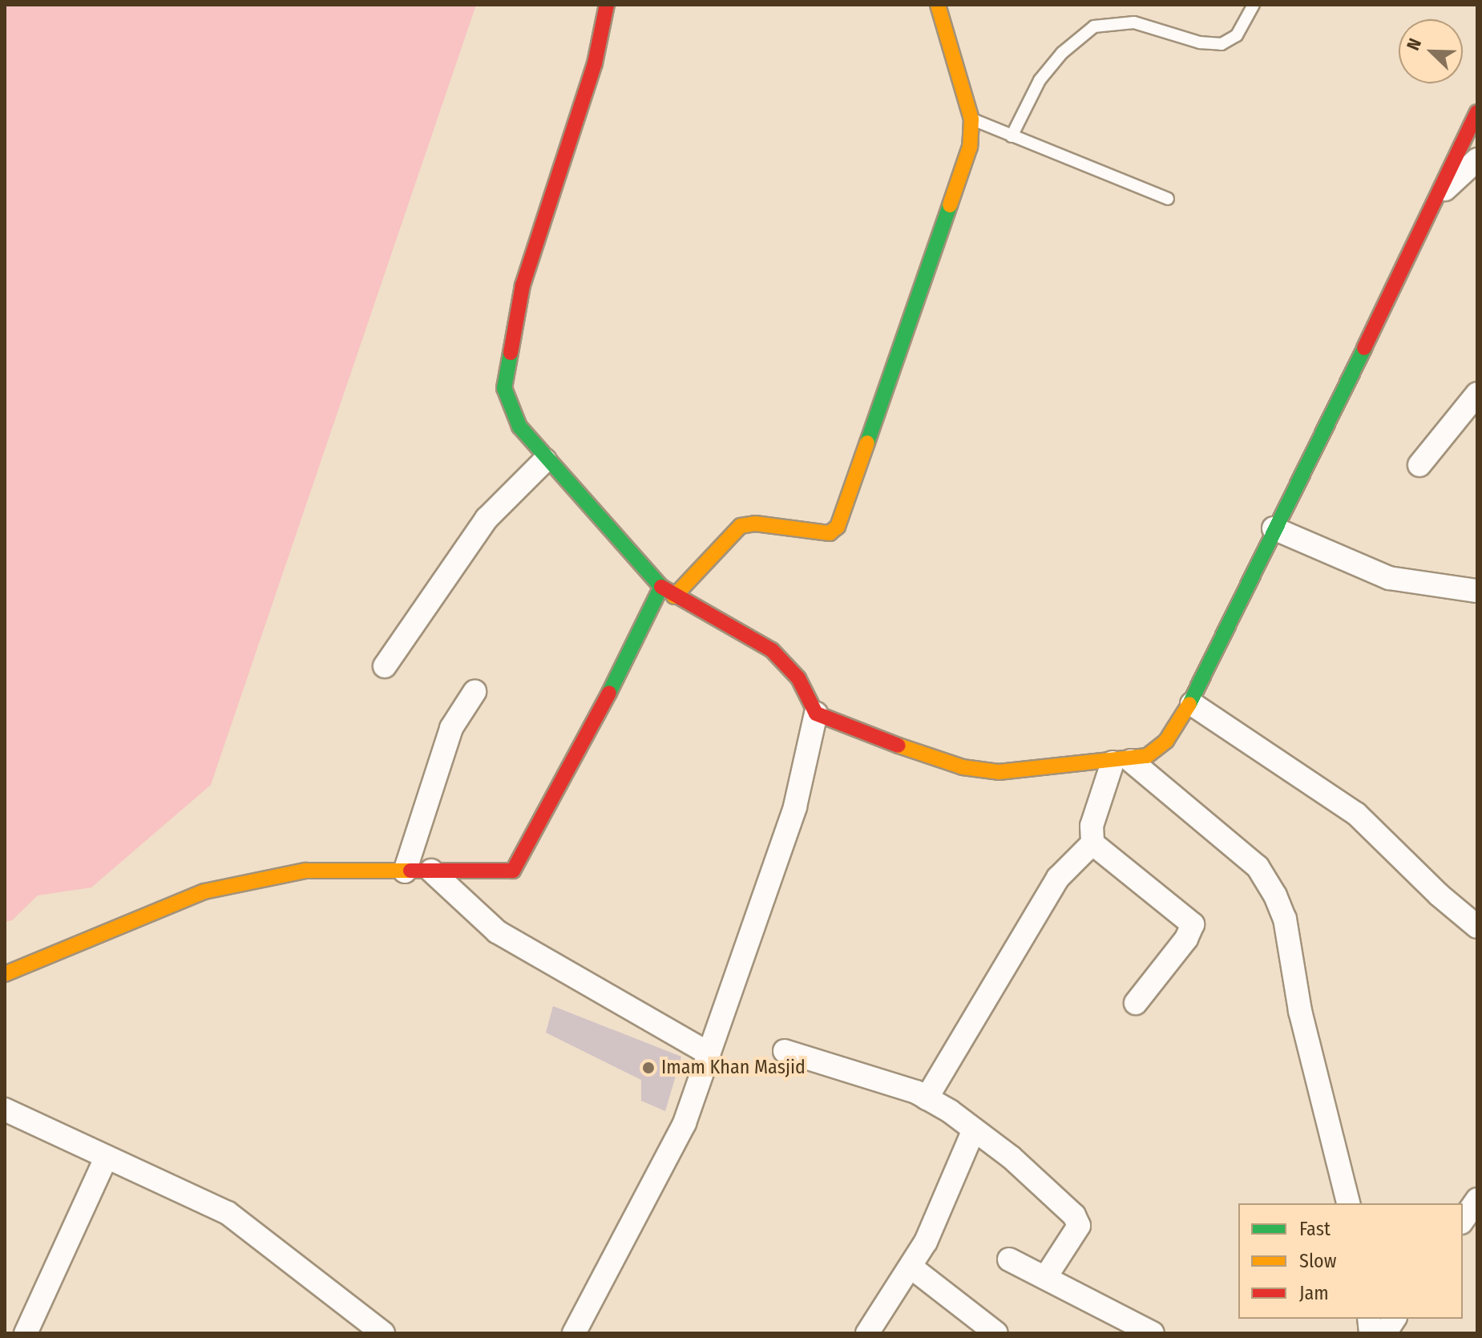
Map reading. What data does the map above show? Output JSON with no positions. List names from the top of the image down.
{
  "places": ["Imam Khan Masjid"],
  "legend": ["Fast", "Slow", "Jam"],
  "north": "top left"
}
